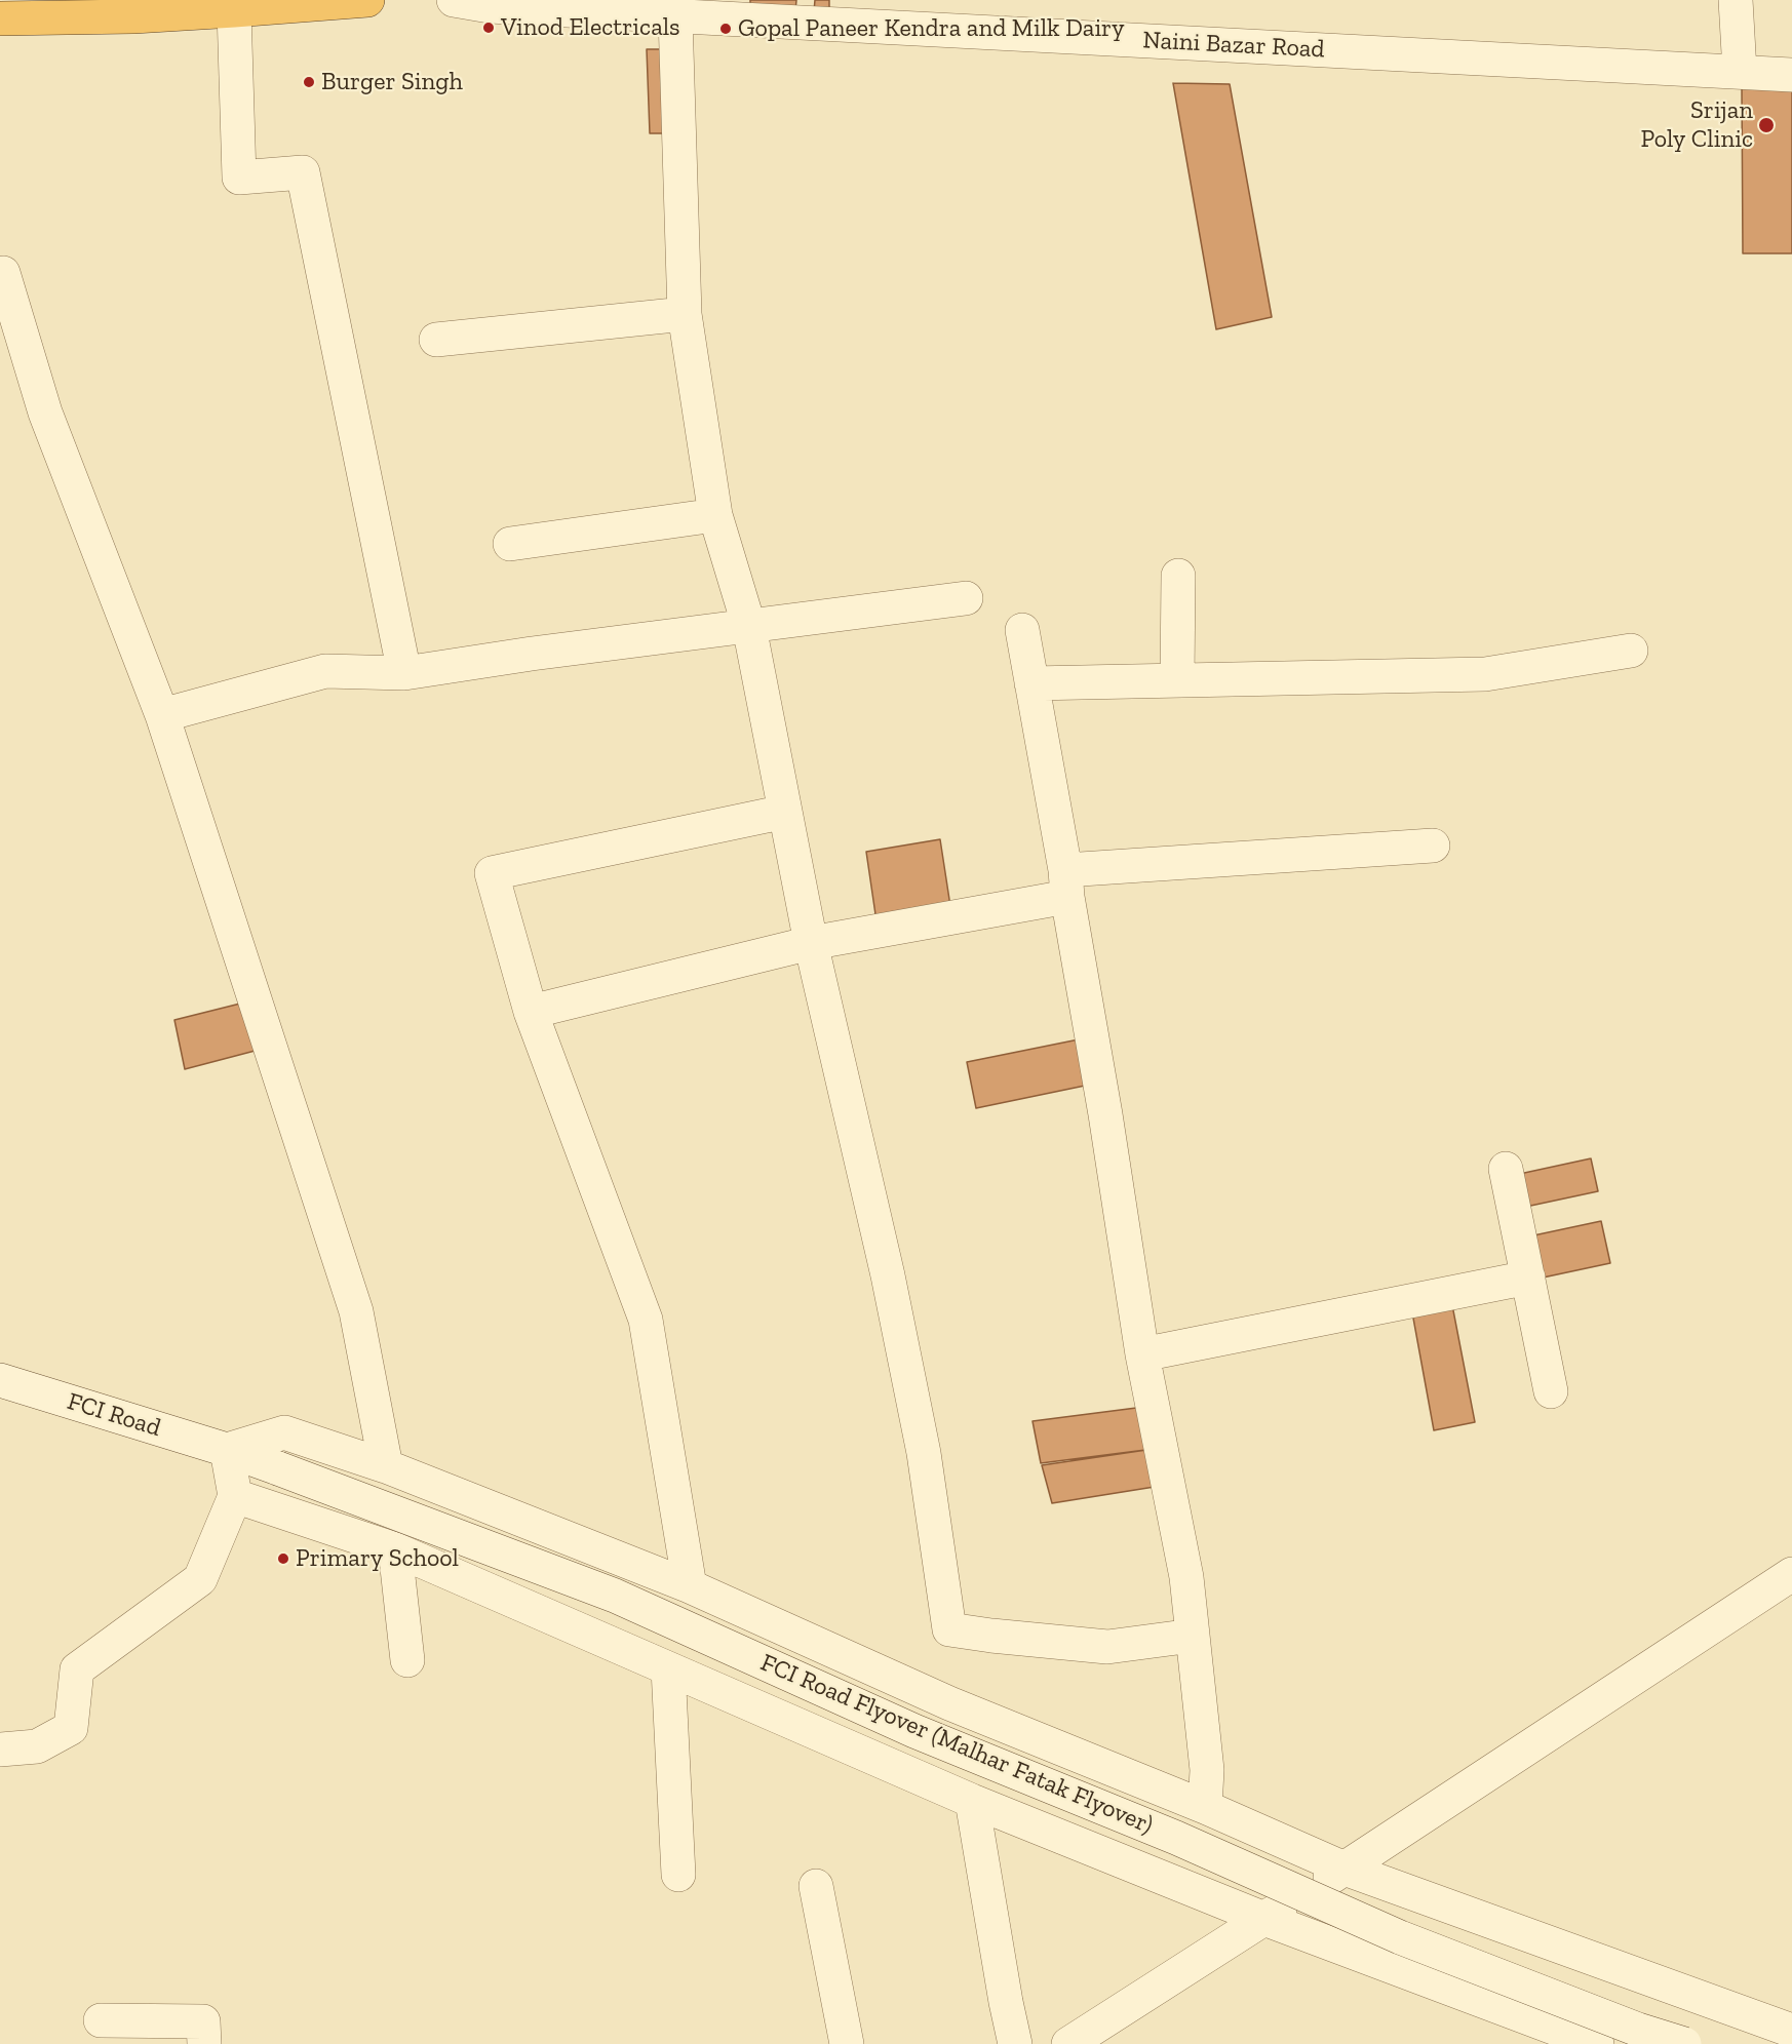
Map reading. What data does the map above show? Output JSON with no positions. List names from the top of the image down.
{
  "streets": {
    "street": ["Naini Bazar Road", "FCI Road", "FCI Road Flyover (Malhar Fatak Flyover)"]
  },
  "crossings": [
    ["FCI Road", "FCI Road Flyover (Malhar Fatak Flyover)"]
  ],
  "places": [
    "Vinod Electricals",
    "Gopal Paneer Kendra and Milk Dairy",
    "Burger Singh",
    "Srijan Poly Clinic",
    "Primary School"
  ]
}
